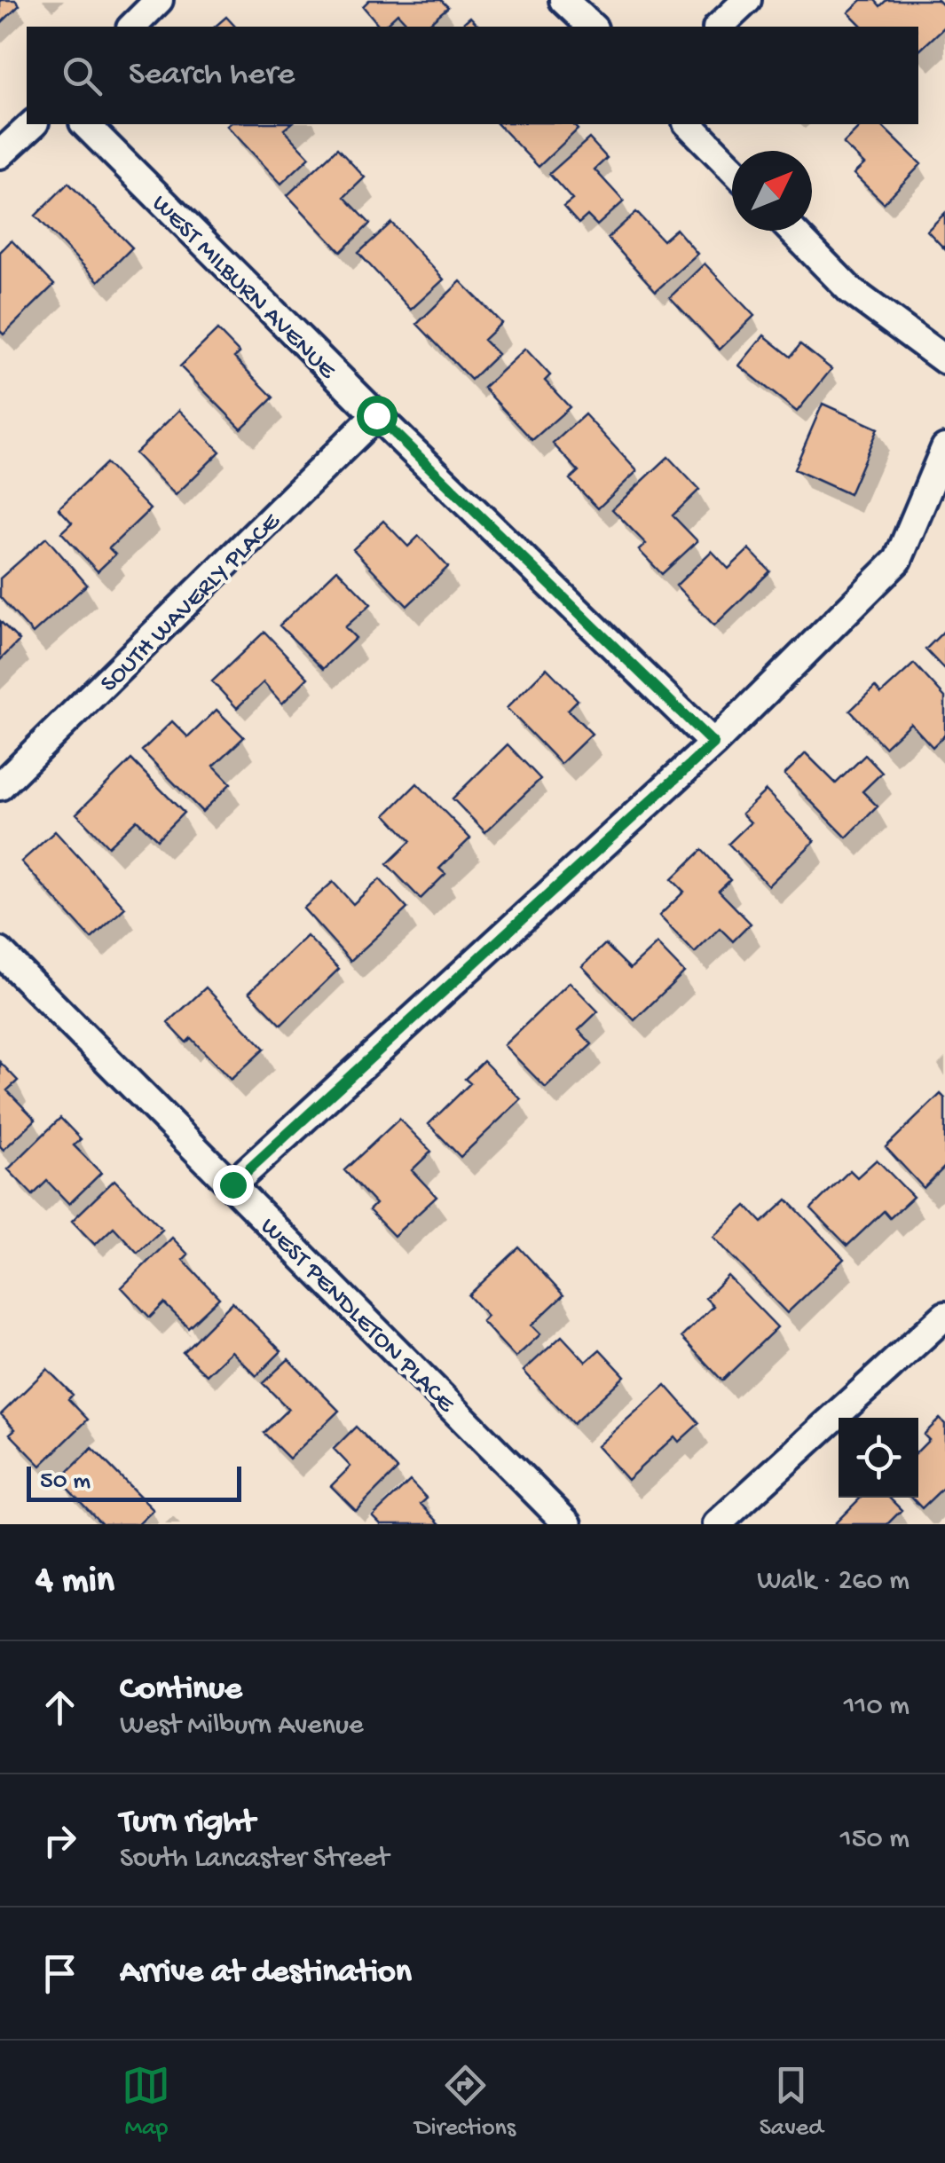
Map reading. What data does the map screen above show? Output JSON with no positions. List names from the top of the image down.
{
  "streets": {
    "street": ["WEST MILBURN AVENUE", "SOUTH WAVERLY PLACE", "WEST PENDLETON PLACE"]
  },
  "crossings": [
    ["WEST MILBURN AVENUE", "SOUTH WAVERLY PLACE"]
  ],
  "scale_bar": "50 m",
  "north": "top right",
  "page": {
    "search": "Search here",
    "scale": "50 m",
    "heading": ["4 min", "Walk · 260 m"],
    "list": [
      ["Continue", "West Milburn Avenue", "110 m"],
      ["Turn right", "South Lancaster Street", "150 m"],
      "Arrive at destination"
    ],
    "nav": ["Map", "Directions", "Saved"]
  }
}
